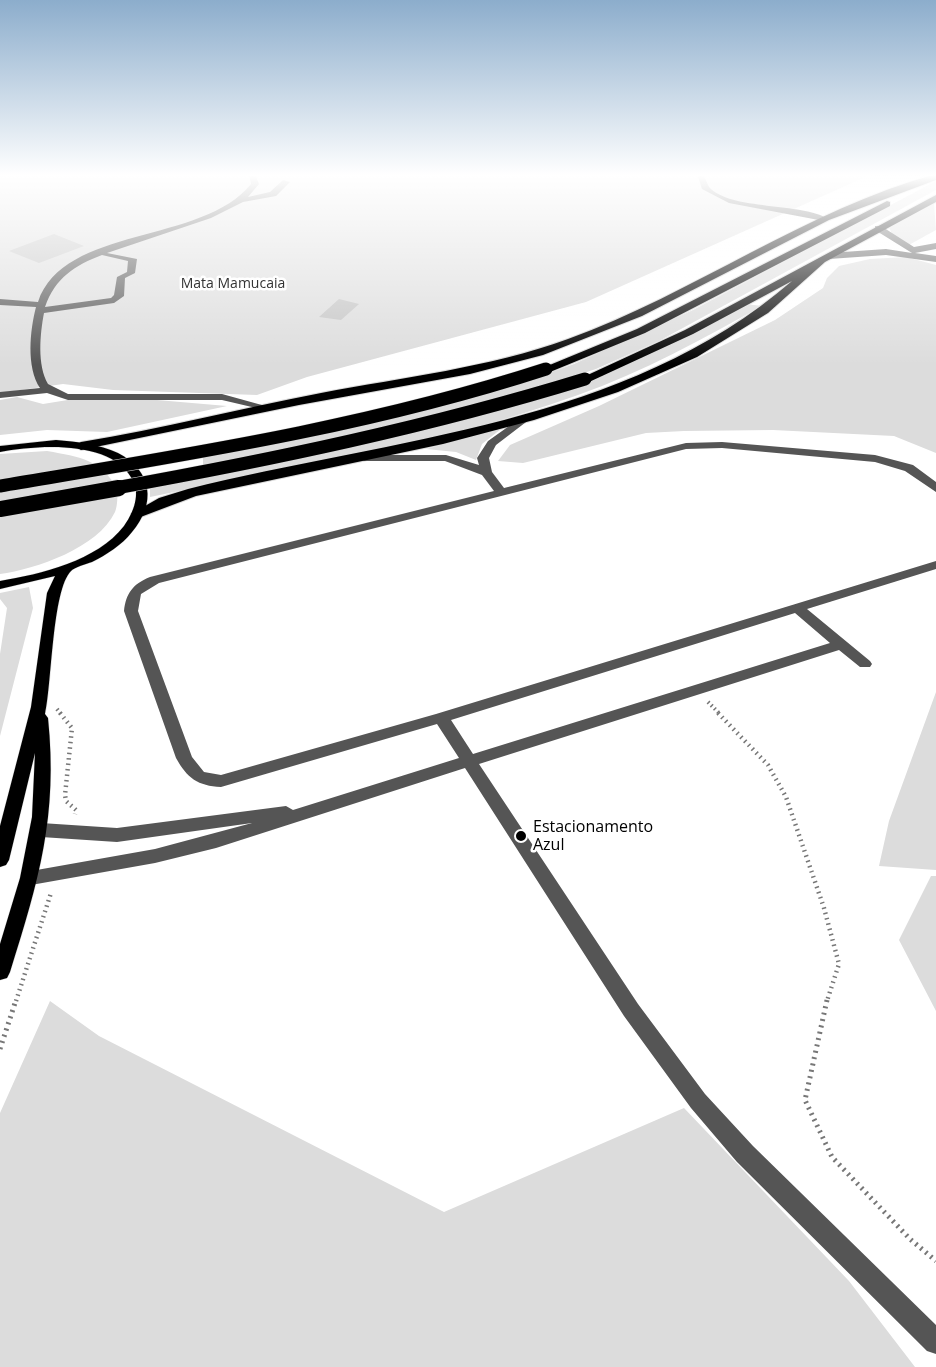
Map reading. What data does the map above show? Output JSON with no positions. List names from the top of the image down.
{
  "parks": ["Mata Mamucaia"],
  "places": ["Estacionamento Azul"]
}
